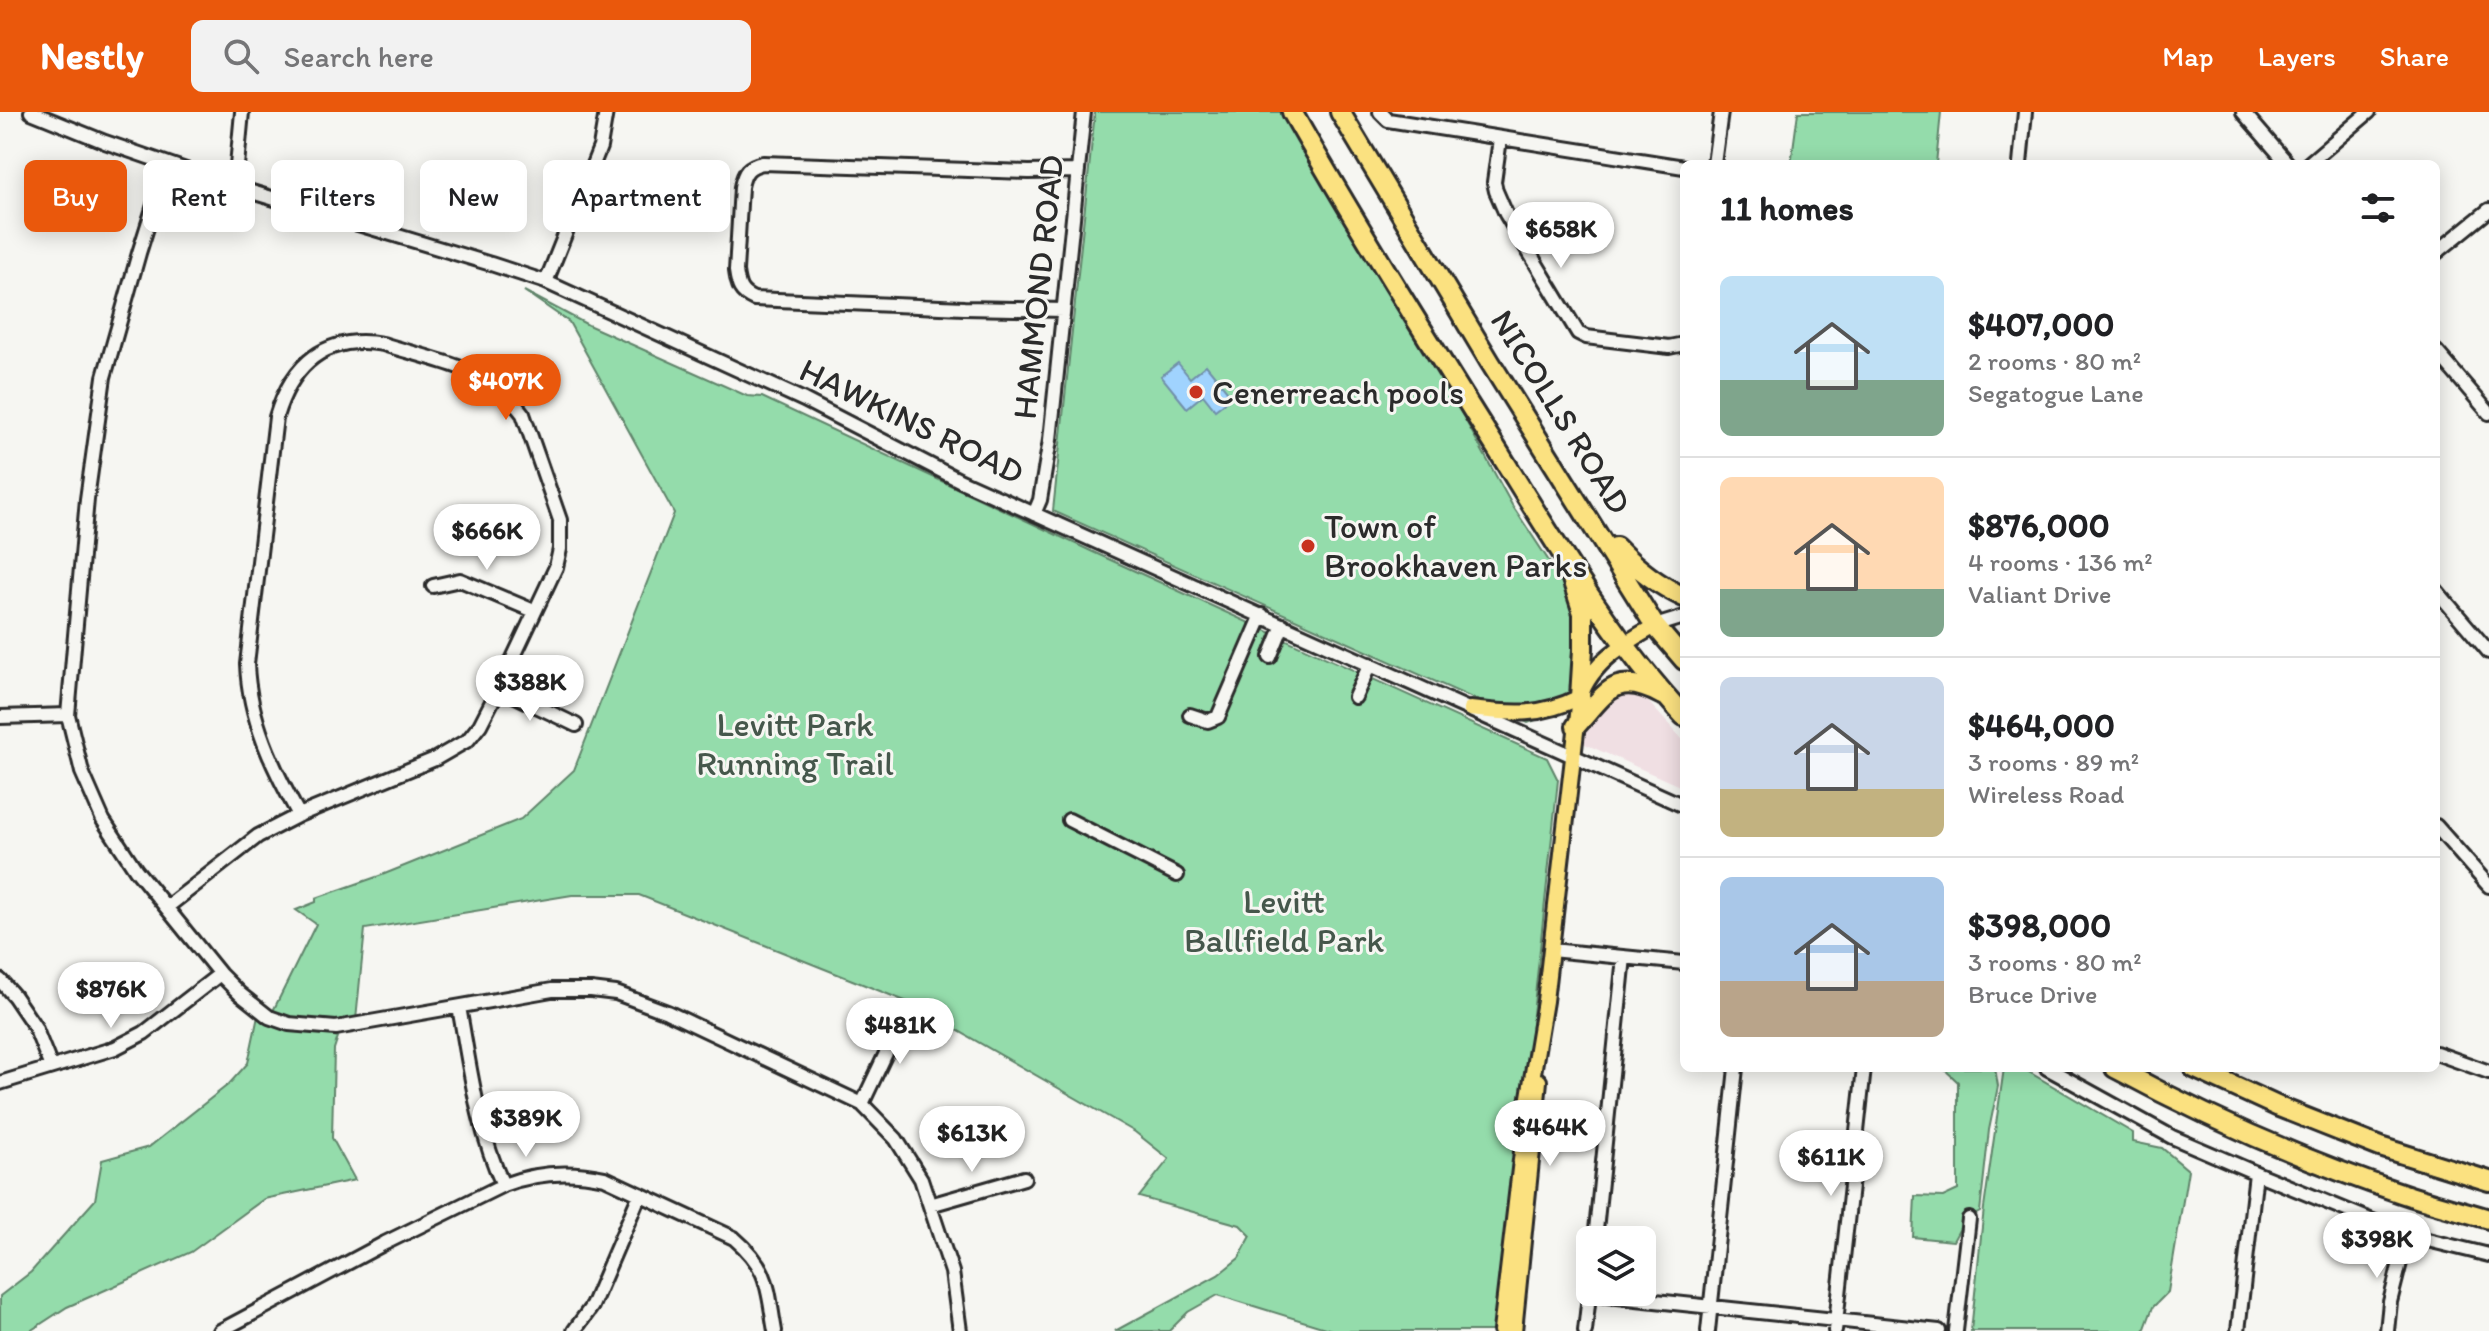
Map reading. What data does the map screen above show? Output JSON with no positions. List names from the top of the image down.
{
  "streets": {
    "highway": ["NICOLLS ROAD"],
    "street": ["HAMMOND ROAD", "HAWKINS ROAD"]
  },
  "crossings": [
    ["HAMMOND ROAD", "HAWKINS ROAD"]
  ],
  "parks": ["Levitt Park Running Trail", "Levitt Ballfield Park"],
  "places": ["Cenerreach pools", "Town of Brookhaven Parks"],
  "page": {
    "header": "Nestly",
    "search": "Search here",
    "nav": ["Map", "Layers", "Share"],
    "chip": [
      "Buy",
      "Rent",
      "Filters",
      "New",
      "Apartment"
    ],
    "heading": "11 homes",
    "price": [
      "$658K",
      "$407K",
      "$666K",
      "$388K",
      "$876K",
      "$481K",
      "$389K",
      "$464K",
      "$613K",
      "$611K",
      "$398K"
    ],
    "list": [
      {
        "name": "$407,000",
        "note": "2 rooms · 80 m² · Segatogue Lane"
      },
      {
        "name": "$876,000",
        "note": "4 rooms · 136 m² · Valiant Drive"
      },
      {
        "name": "$464,000",
        "note": "3 rooms · 89 m² · Wireless Road"
      },
      {
        "name": "$398,000",
        "note": "3 rooms · 80 m² · Bruce Drive"
      }
    ]
  }
}
